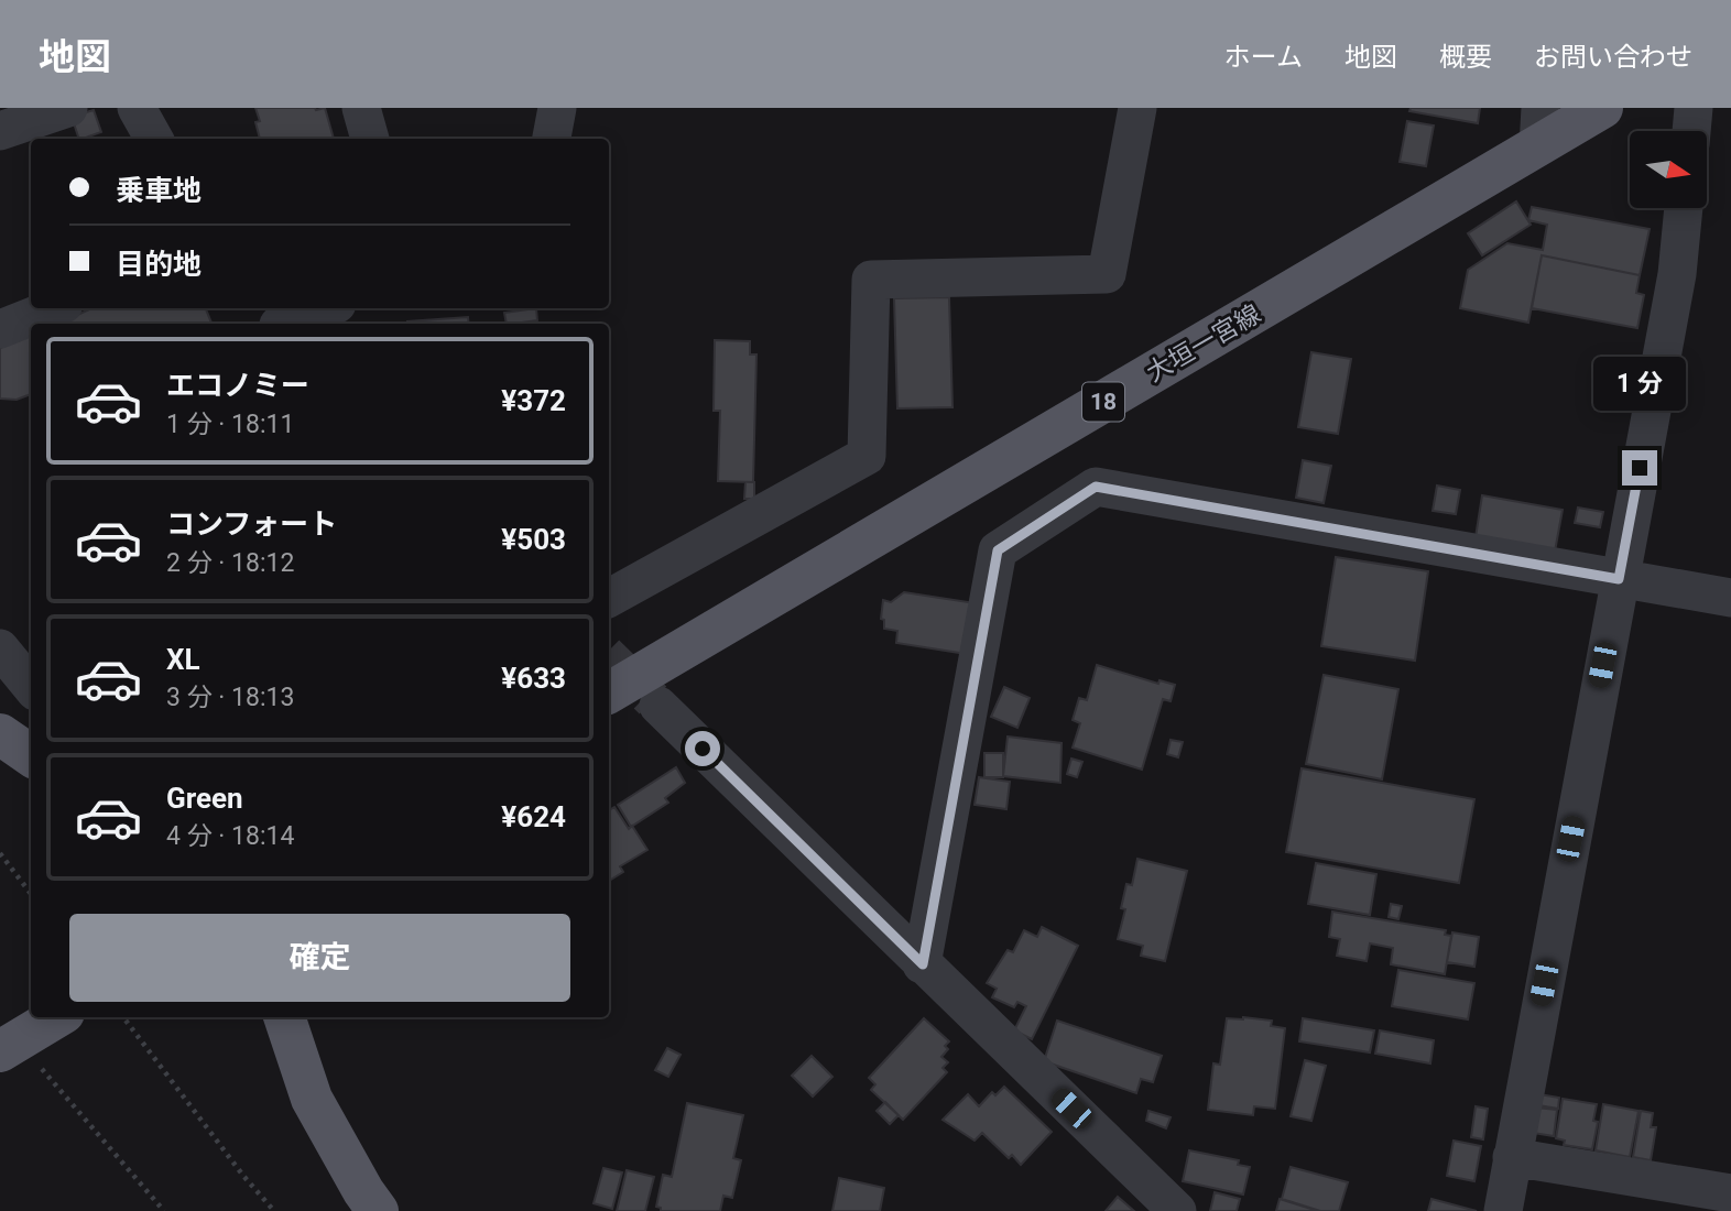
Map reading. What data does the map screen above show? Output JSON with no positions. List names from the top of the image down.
{
  "streets": {
    "main road": ["大垣一宮線", "18"]
  },
  "north": "right",
  "page": {
    "header": "地図",
    "nav": [
      "ホーム",
      "地図",
      "概要",
      "お問い合わせ"
    ],
    "banner": ["乗車地", "目的地"],
    "list": [
      {
        "name": "エコノミー",
        "note": "1 分 · 18:11",
        "value": "¥372"
      },
      {
        "name": "コンフォート",
        "note": "2 分 · 18:12",
        "value": "¥503"
      },
      {
        "name": "XL",
        "note": "3 分 · 18:13",
        "value": "¥633"
      },
      {
        "name": "Green",
        "note": "4 分 · 18:14",
        "value": "¥624"
      }
    ],
    "bubble": "1 分",
    "buttons": "確定"
  }
}
